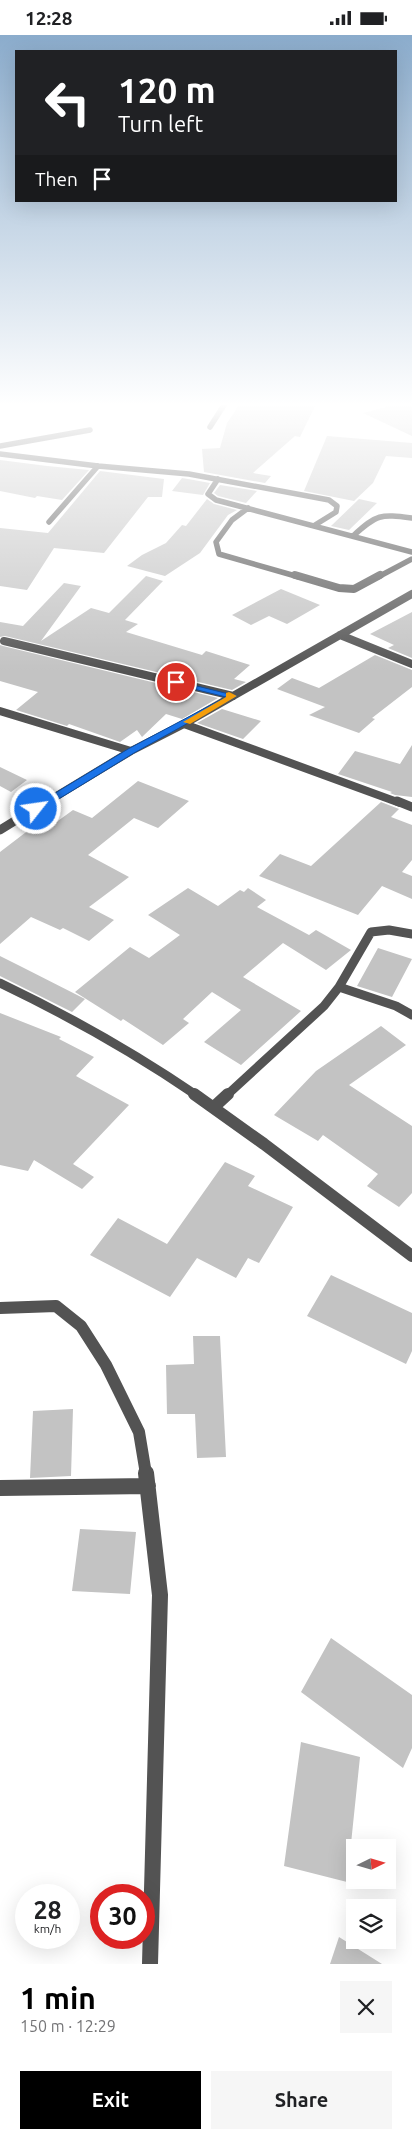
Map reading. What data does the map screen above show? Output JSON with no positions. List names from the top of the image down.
{
  "north": "right",
  "page": {
    "status": "12:28",
    "turn": ["120 m", "Turn left"],
    "then": "Then",
    "speed": "28 km/h",
    "limit": "30",
    "heading": ["1 min", "150 m · 12:29"],
    "buttons": ["Exit", "Share"]
  }
}
